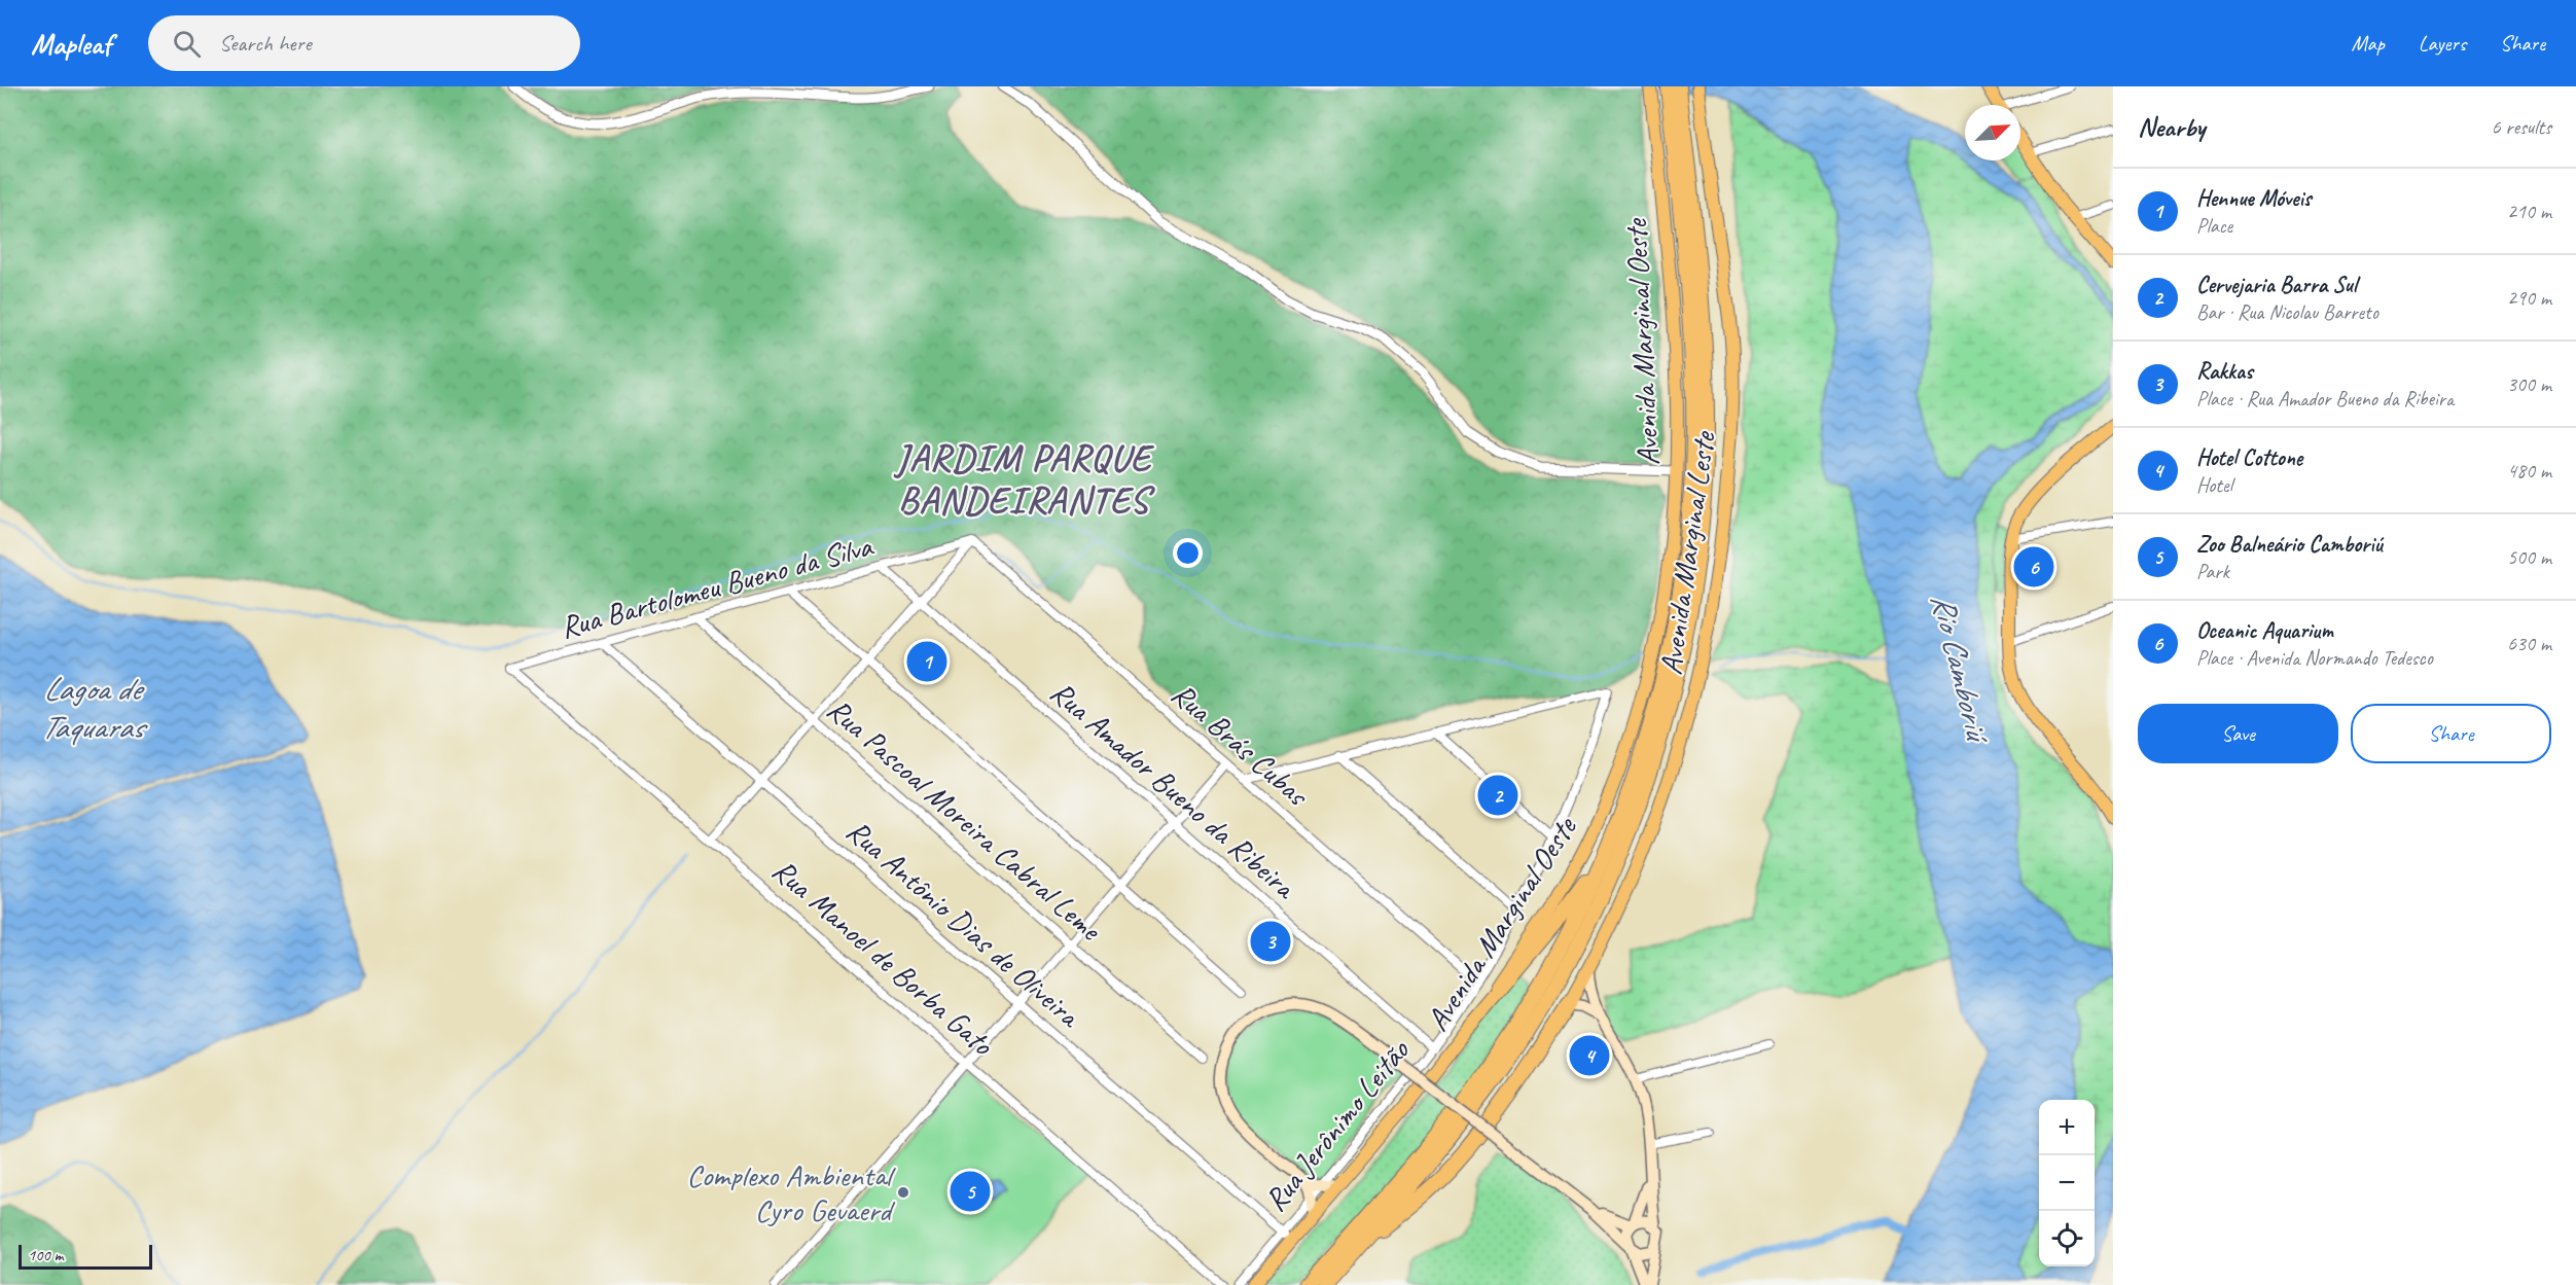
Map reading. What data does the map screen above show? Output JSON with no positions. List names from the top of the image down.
{
  "streets": {
    "main road": ["Avenida Marginal Oeste", "Avenida Marginal Leste"],
    "street": [
      "Rua Bartolomeu Bueno da Silva",
      "Rua Brás Cubas",
      "Rua Amador Bueno da Ribeira",
      "Rua Pascoal Moreira Cabral Leme",
      "Rua Antônio Dias de Oliveira",
      "Rua Manoel de Borba Gato",
      "Rua Jerônimo Leitão"
    ]
  },
  "crossings": [
    ["Avenida Marginal Oeste", "Rua Antônio Dias de Oliveira"],
    ["Avenida Marginal Oeste", "Rua Jerônimo Leitão"],
    ["Rua Bartolomeu Bueno da Silva", "Rua Brás Cubas"],
    ["Rua Bartolomeu Bueno da Silva", "Rua Amador Bueno da Ribeira"],
    ["Rua Bartolomeu Bueno da Silva", "Rua Pascoal Moreira Cabral Leme"],
    ["Rua Bartolomeu Bueno da Silva", "Rua Antônio Dias de Oliveira"],
    ["Rua Bartolomeu Bueno da Silva", "Rua Manoel de Borba Gato"],
    ["Rua Brás Cubas", "Rua Jerônimo Leitão"],
    ["Rua Amador Bueno da Ribeira", "Rua Jerônimo Leitão"],
    ["Rua Antônio Dias de Oliveira", "Rua Jerônimo Leitão"]
  ],
  "districts": ["JARDIM PARQUE BANDEIRANTES"],
  "water": ["Rio Camboriú", "Lagoa de Taquaras"],
  "places": ["Complexo Ambiental Cyro Gevaerd"],
  "scale_bar": "100 m",
  "north": "top right",
  "page": {
    "header": "Mapleaf",
    "search": "Search here",
    "nav": ["Map", "Layers", "Share"],
    "heading": ["Nearby", "6 results"],
    "list": [
      {
        "mark": "1",
        "name": "Hennue Móveis",
        "note": "Place",
        "value": "210 m"
      },
      {
        "mark": "2",
        "name": "Cervejaria Barra Sul",
        "note": "Bar · Rua Nicolau Barreto",
        "value": "290 m"
      },
      {
        "mark": "3",
        "name": "Rakkas",
        "note": "Place · Rua Amador Bueno da Ribeira",
        "value": "300 m"
      },
      {
        "mark": "4",
        "name": "Hotel Cottone",
        "note": "Hotel",
        "value": "480 m"
      },
      {
        "mark": "5",
        "name": "Zoo Balneário Camboriú",
        "note": "Park",
        "value": "500 m"
      },
      {
        "mark": "6",
        "name": "Oceanic Aquarium",
        "note": "Place · Avenida Normando Tedesco",
        "value": "630 m"
      }
    ],
    "pins": [
      "6",
      "1",
      "2",
      "3",
      "4",
      "5"
    ],
    "buttons": ["Save", "Share"],
    "map_buttons": ["+", "−"],
    "scale": "100 m"
  }
}
